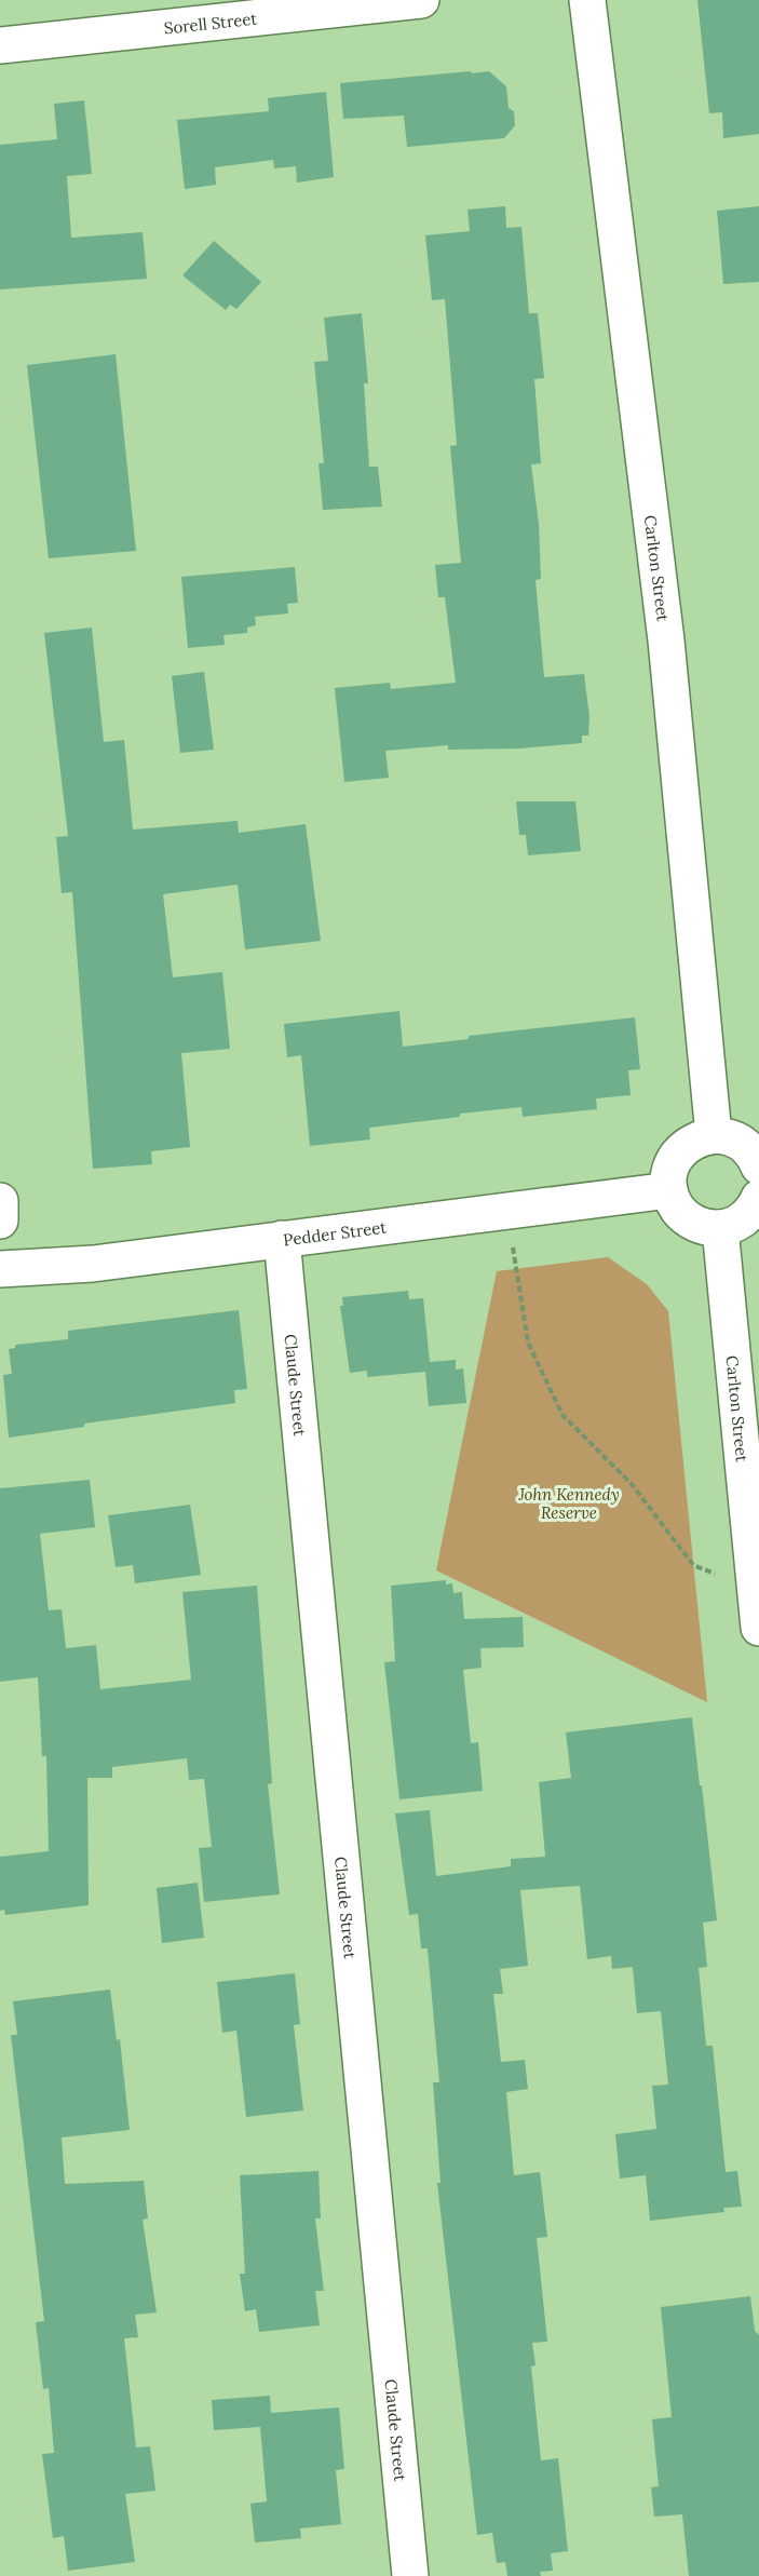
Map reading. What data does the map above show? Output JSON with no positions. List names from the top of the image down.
{
  "streets": {
    "street": [
      "Sorell Street",
      "Carlton Street",
      "Pedder Street",
      "Claude Street"
    ]
  },
  "crossings": [
    ["Pedder Street", "Claude Street"]
  ],
  "parks": ["John Kennedy Reserve"]
}
